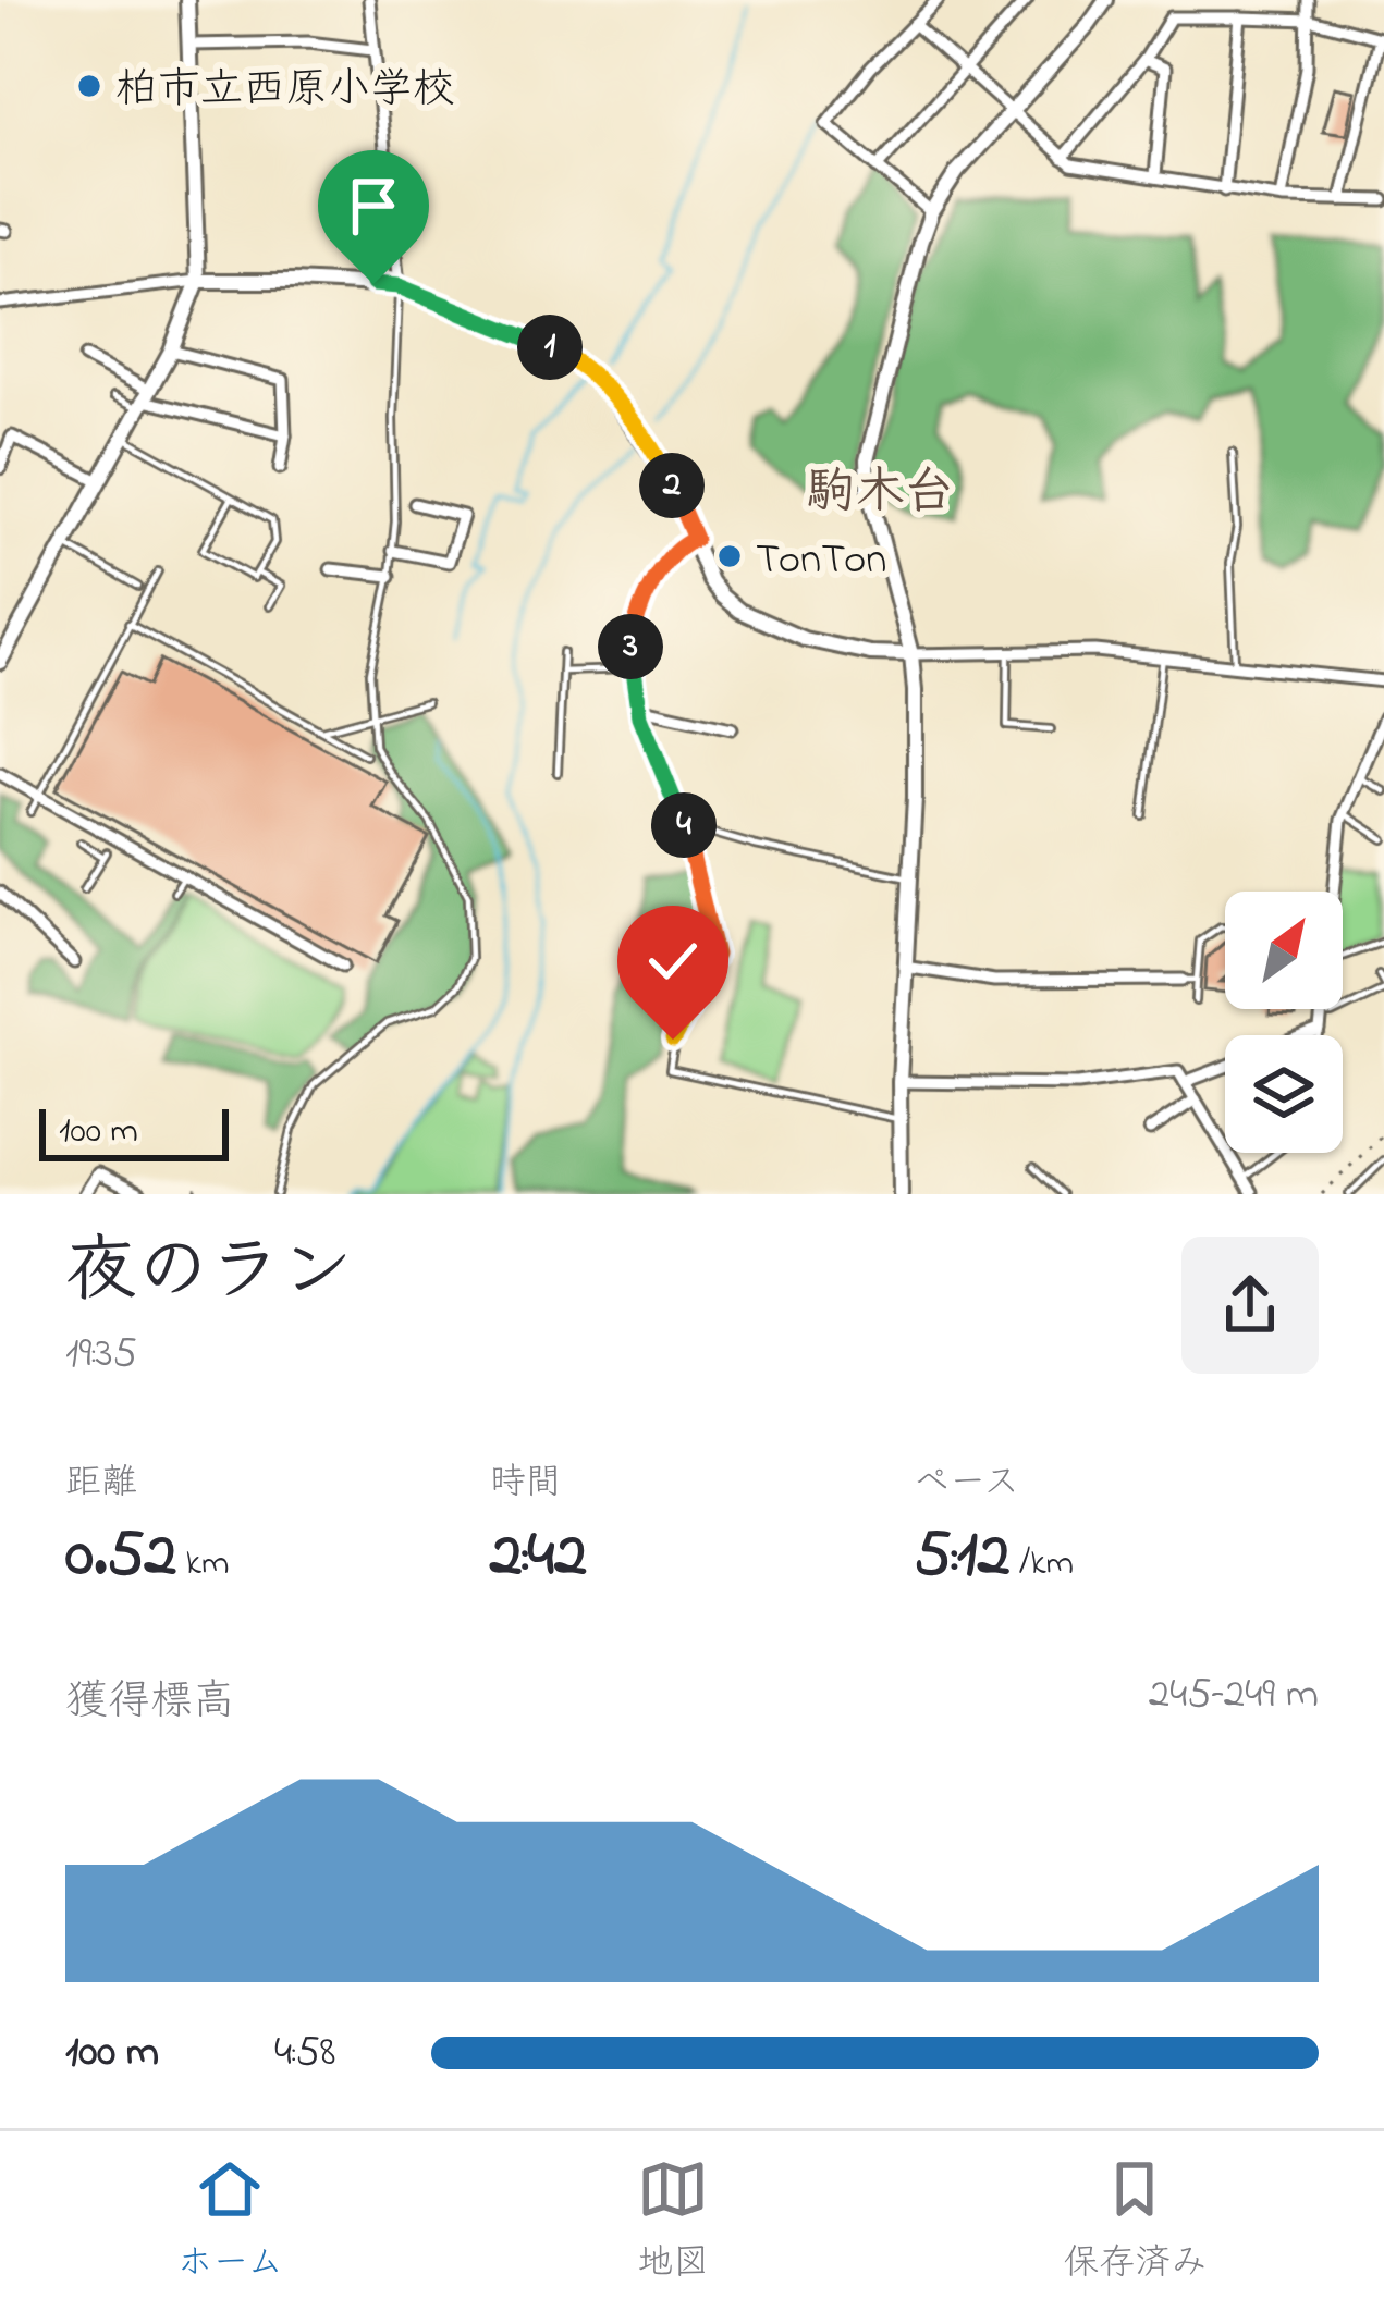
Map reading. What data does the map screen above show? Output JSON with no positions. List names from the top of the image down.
{
  "districts": ["駒木台"],
  "places": ["柏市立西原小学校", "TonTon"],
  "scale_bar": "100 m",
  "north": "top right",
  "page": {
    "pins": [
      "1",
      "2",
      "3",
      "4"
    ],
    "scale": "100 m",
    "heading": ["夜のラン", "19:35"],
    "stats": [
      ["距離", "0.52 km"],
      ["時間", "2:42"],
      ["ペース", "5:12 /km"]
    ],
    "chart": ["獲得標高", "245–249 m"],
    "list": [
      {
        "name": "100 m",
        "note": "4:58"
      }
    ],
    "tabs": ["ホーム", "地図", "保存済み"]
  }
}
